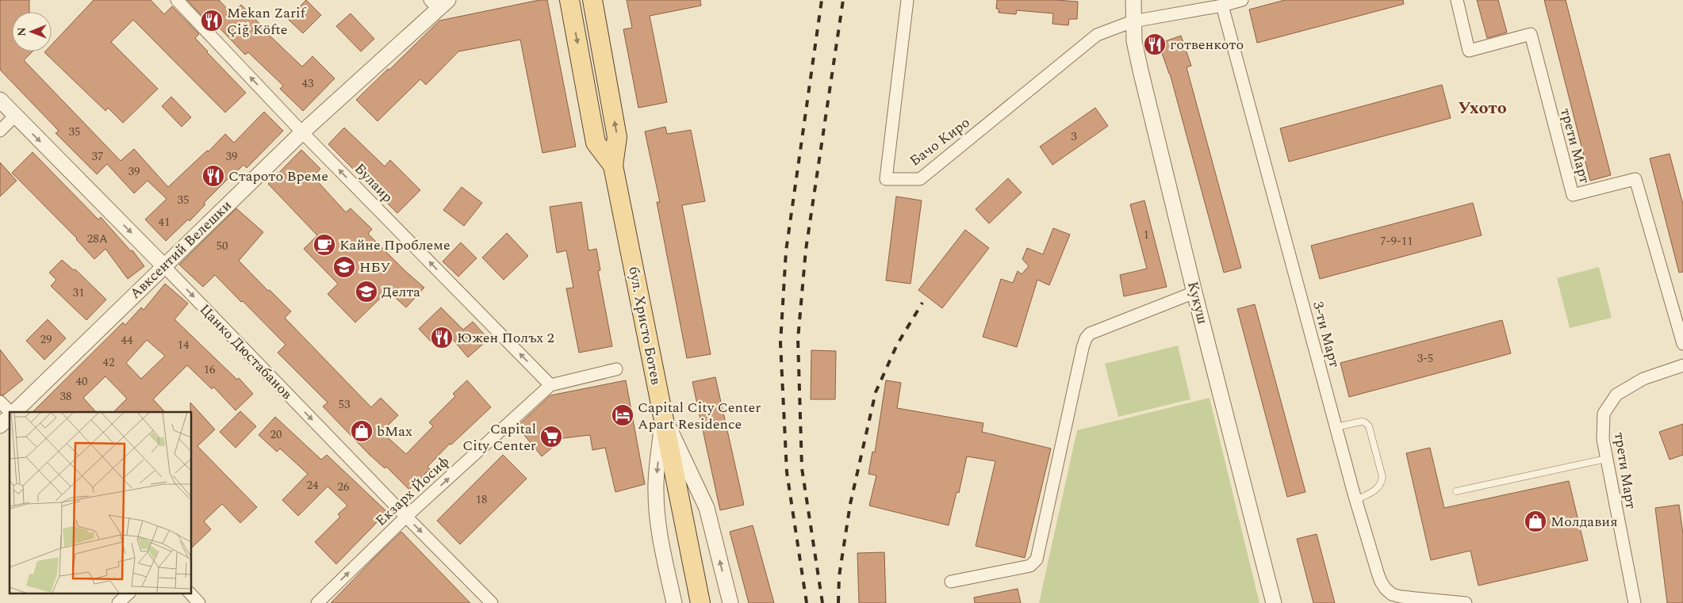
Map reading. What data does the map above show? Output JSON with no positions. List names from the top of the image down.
{
  "streets": {
    "main road": ["бул. Христо Ботев"],
    "street": [
      "Бачо Киро",
      "трети Март",
      "Булаир",
      "Авксентий Велешки",
      "Кукуш",
      "3-ти Март",
      "Цанко Дюстабанов",
      "Екзарх Йосиф"
    ]
  },
  "crossings": [
    ["Бачо Киро", "Кукуш"],
    ["Булаир", "Авксентий Велешки"],
    ["Булаир", "Екзарх Йосиф"],
    ["Авксентий Велешки", "Цанко Дюстабанов"],
    ["Цанко Дюстабанов", "Екзарх Йосиф"]
  ],
  "one_way": ["Булаир", "Цанко Дюстабанов", "Екзарх Йосиф"],
  "districts": ["Ухото"],
  "places": {
    "restaurant": [
      "Mekan Zarif Çiğ Köfte",
      "готвенкото",
      "Старото Време",
      "Южен Полъх 2"
    ],
    "cafe": ["Кайне Проблеме"],
    "school or university": ["НБУ", "Делта"],
    "hotel": ["Capital City Center Apart Residence"],
    "shop": ["bMax", "Молдавия"],
    "supermarket": ["Capital City Center"]
  },
  "house_numbers": [
    "43",
    "35",
    "3",
    "37",
    "39",
    "39",
    "35",
    "41",
    "1",
    "28А",
    "7-9-11",
    "50",
    "31",
    "29",
    "44",
    "14",
    "3-5",
    "42",
    "16",
    "40",
    "38",
    "53",
    "20",
    "24",
    "26",
    "18"
  ],
  "north": "left"
}
